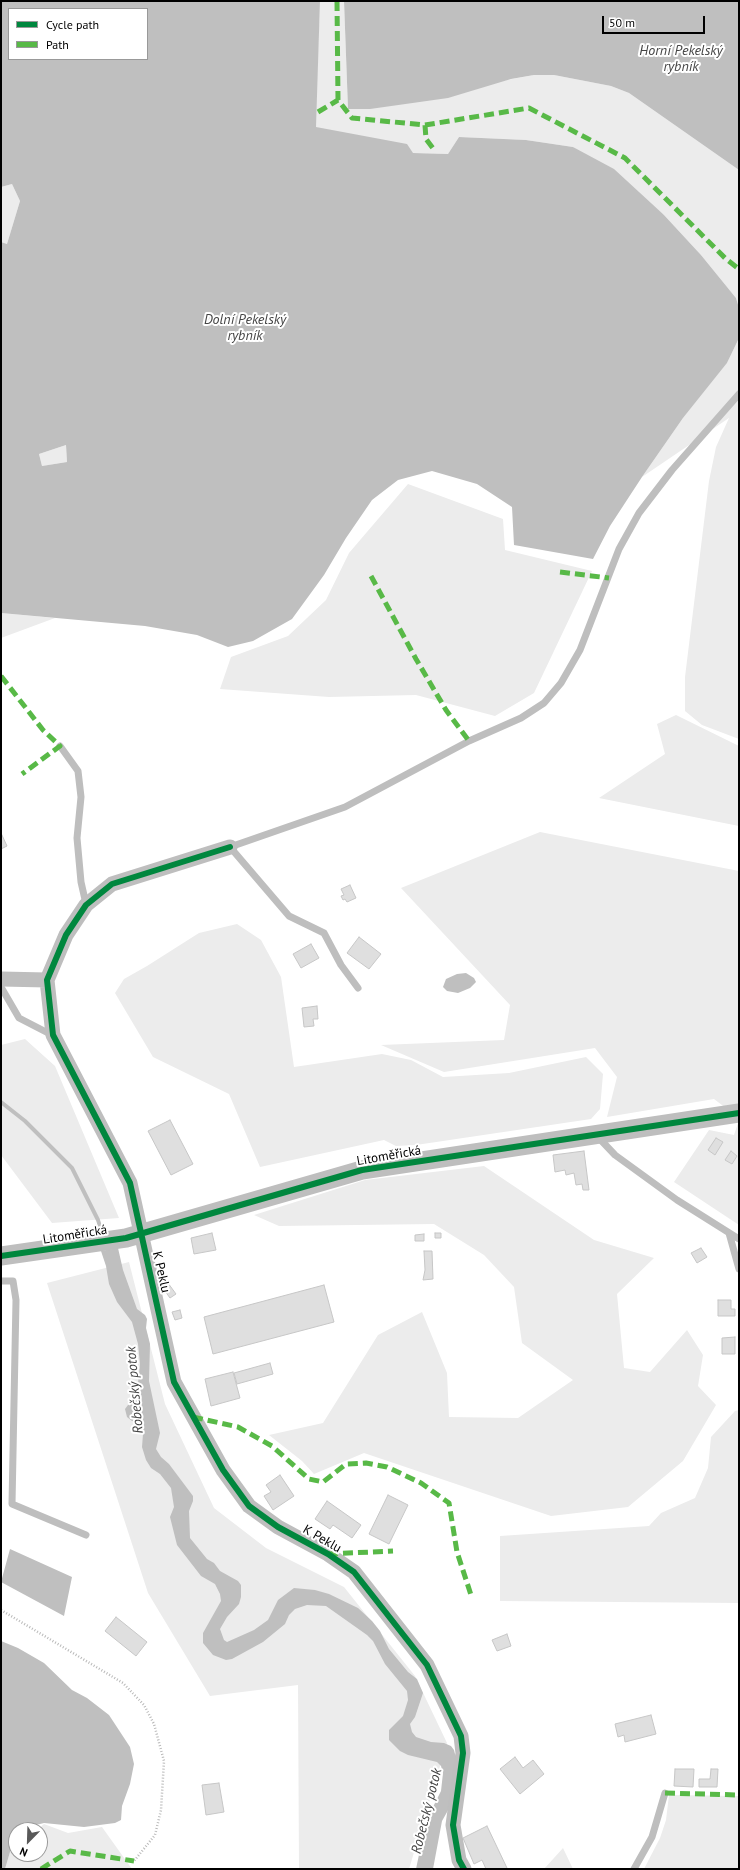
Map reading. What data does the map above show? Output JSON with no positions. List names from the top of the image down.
{
  "streets": {
    "street": ["Litoměřická", "K Peklu"]
  },
  "crossings": [
    ["Litoměřická", "K Peklu"]
  ],
  "water": ["Horní Pekelský rybník", "Dolní Pekelský rybník", "Robečský potok"],
  "legend": ["Cycle path", "Path"],
  "scale_bar": "50 m",
  "north": "bottom left"
}
